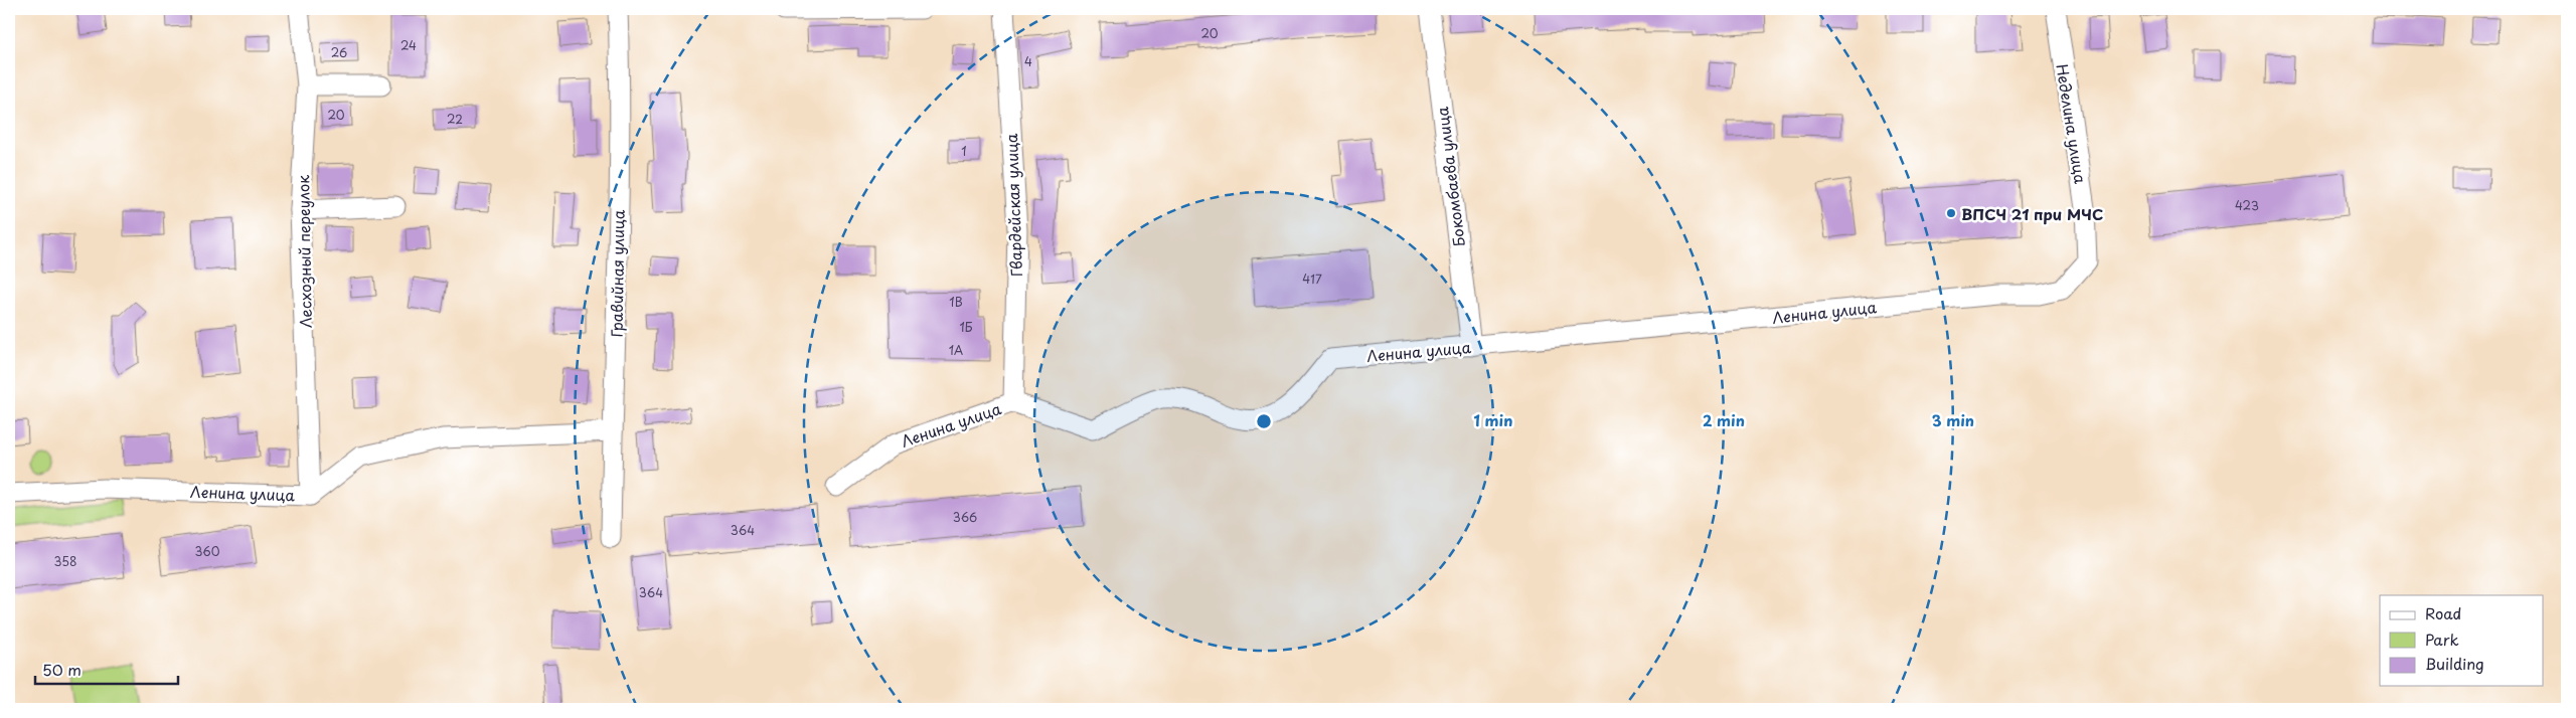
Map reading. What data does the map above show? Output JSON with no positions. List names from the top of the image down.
{
  "streets": {
    "street": [
      "Неделина улица",
      "Бокомбаева улица",
      "Гвардейская улица",
      "Лесхозный переулок",
      "Гравийная улица",
      "Ленина улица"
    ]
  },
  "crossings": [
    ["Неделина улица", "Ленина улица"],
    ["Бокомбаева улица", "Ленина улица"],
    ["Гвардейская улица", "Ленина улица"],
    ["Лесхозный переулок", "Ленина улица"],
    ["Гравийная улица", "Ленина улица"]
  ],
  "places": ["ВПСЧ 21 при МЧС"],
  "house_numbers": [
    "20",
    "24",
    "26",
    "4",
    "20",
    "22",
    "1",
    "423",
    "417",
    "1В",
    "1Б",
    "1А",
    "366",
    "364",
    "360",
    "358",
    "364"
  ],
  "legend": ["Road", "Park", "Building"],
  "scale_bar": "50 m",
  "rings": ["1 min", "2 min", "3 min"]
}
